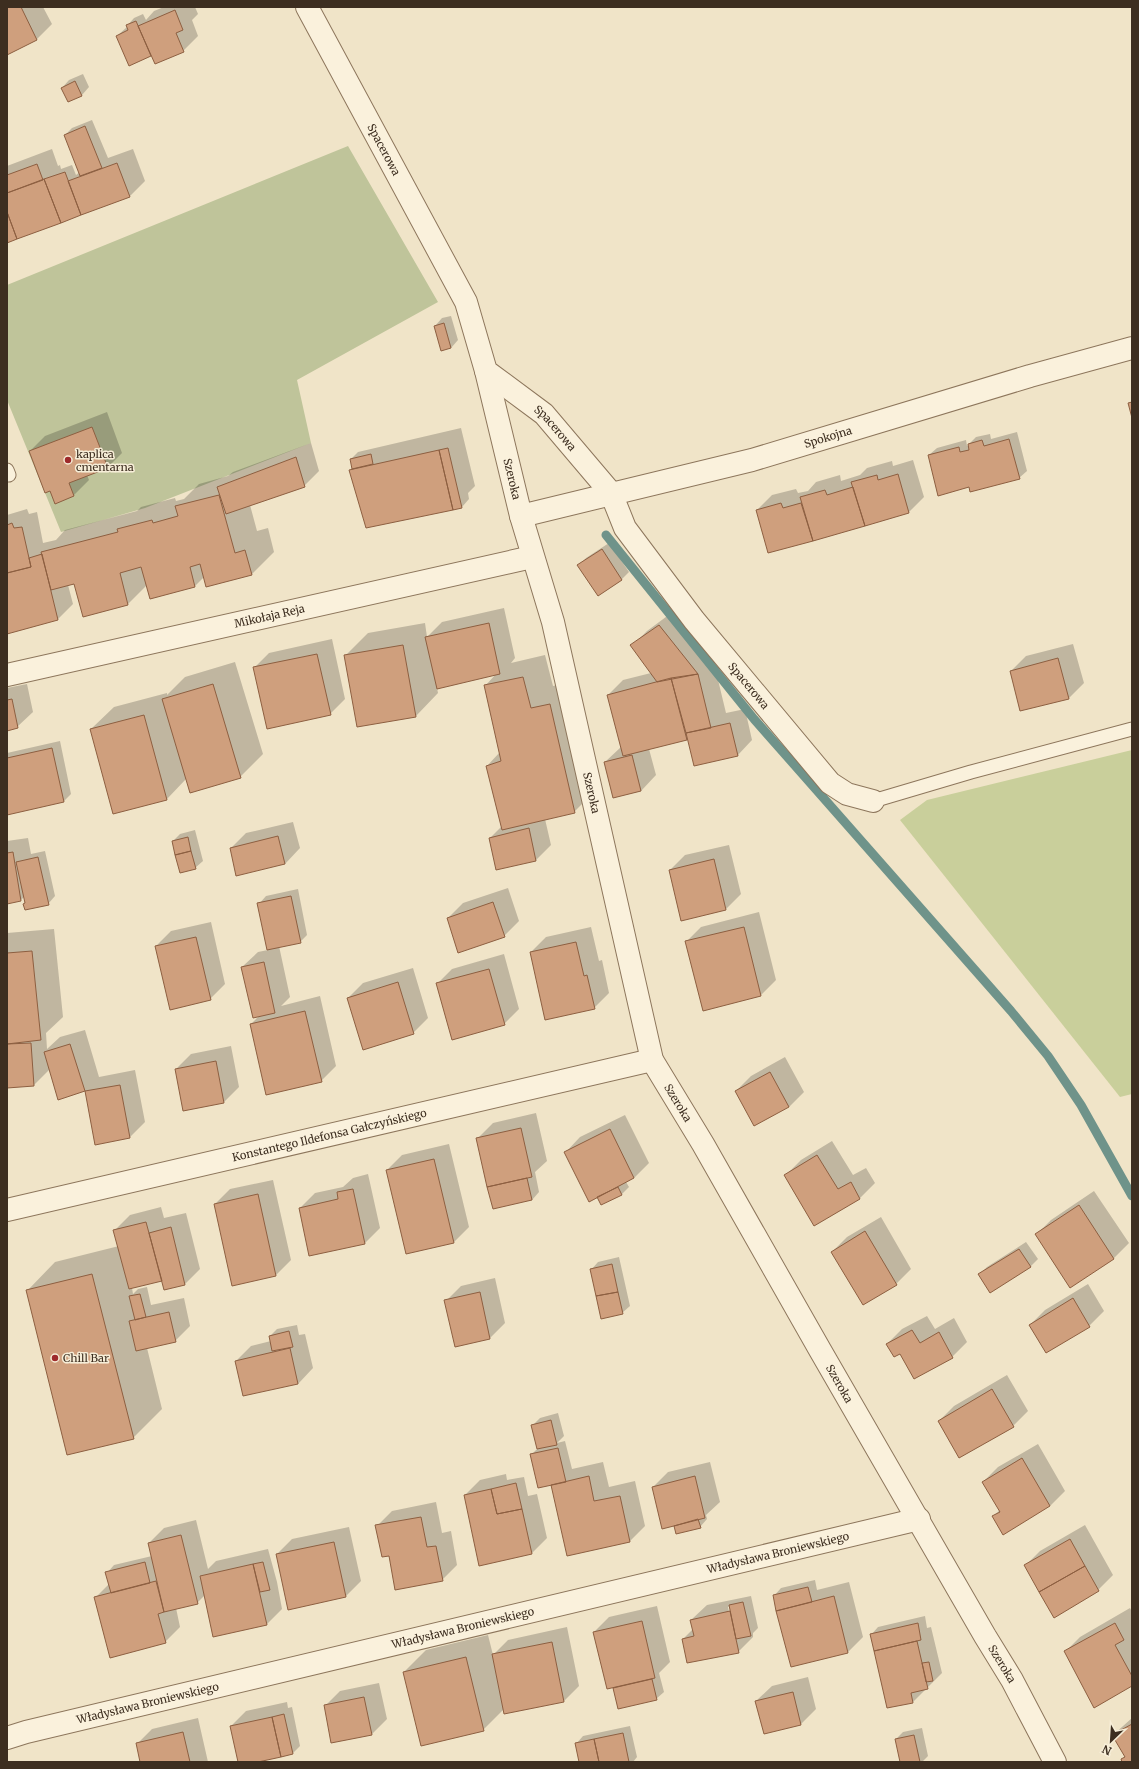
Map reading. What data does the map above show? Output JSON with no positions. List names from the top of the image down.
{
  "streets": {
    "street": [
      "Spacerowa",
      "Spokojna",
      "Szeroka",
      "Mikołaja Reja",
      "Konstantego Ildefonsa Gałczyńskiego",
      "Władysława Broniewskiego"
    ]
  },
  "crossings": [
    ["Spacerowa", "Spokojna"],
    ["Spacerowa", "Szeroka"],
    ["Spokojna", "Szeroka"],
    ["Szeroka", "Mikołaja Reja"],
    ["Szeroka", "Konstantego Ildefonsa Gałczyńskiego"],
    ["Szeroka", "Władysława Broniewskiego"]
  ],
  "places": ["kaplica cmentarna", "Chill Bar"],
  "north": "bottom left"
}
